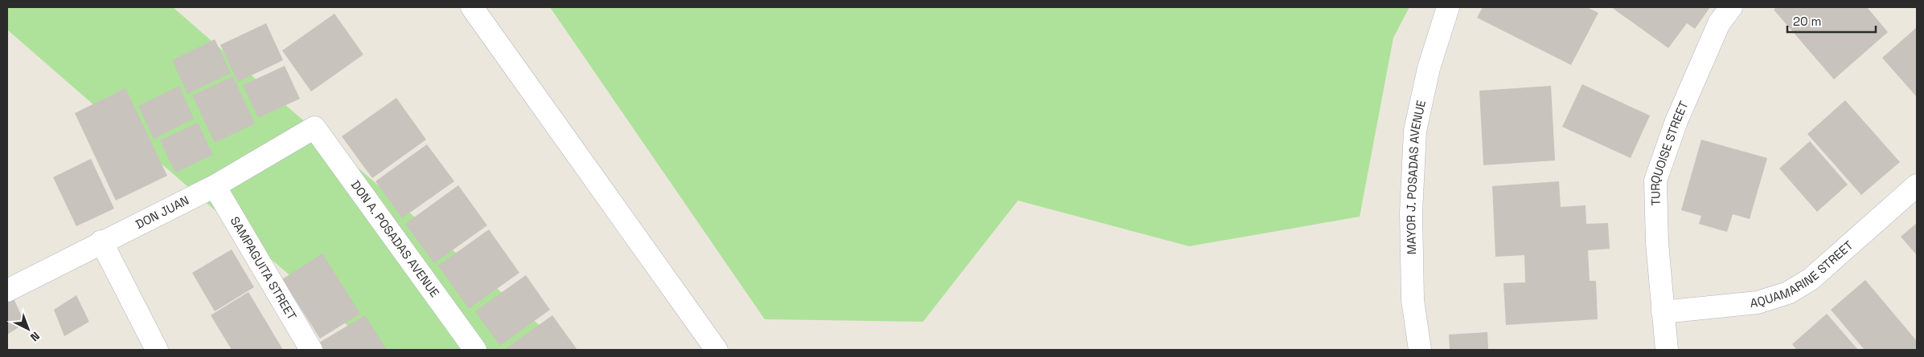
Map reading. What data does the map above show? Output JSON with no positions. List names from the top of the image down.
{
  "streets": {
    "street": [
      "TURQUOISE STREET",
      "MAYOR J. POSADAS AVENUE",
      "DON JUAN",
      "DON A. POSADAS AVENUE",
      "SAMPAGUITA STREET",
      "AQUAMARINE STREET"
    ]
  },
  "crossings": [
    ["TURQUOISE STREET", "AQUAMARINE STREET"],
    ["DON JUAN", "DON A. POSADAS AVENUE"],
    ["DON JUAN", "SAMPAGUITA STREET"]
  ],
  "scale_bar": "20 m",
  "north": "bottom right"
}
